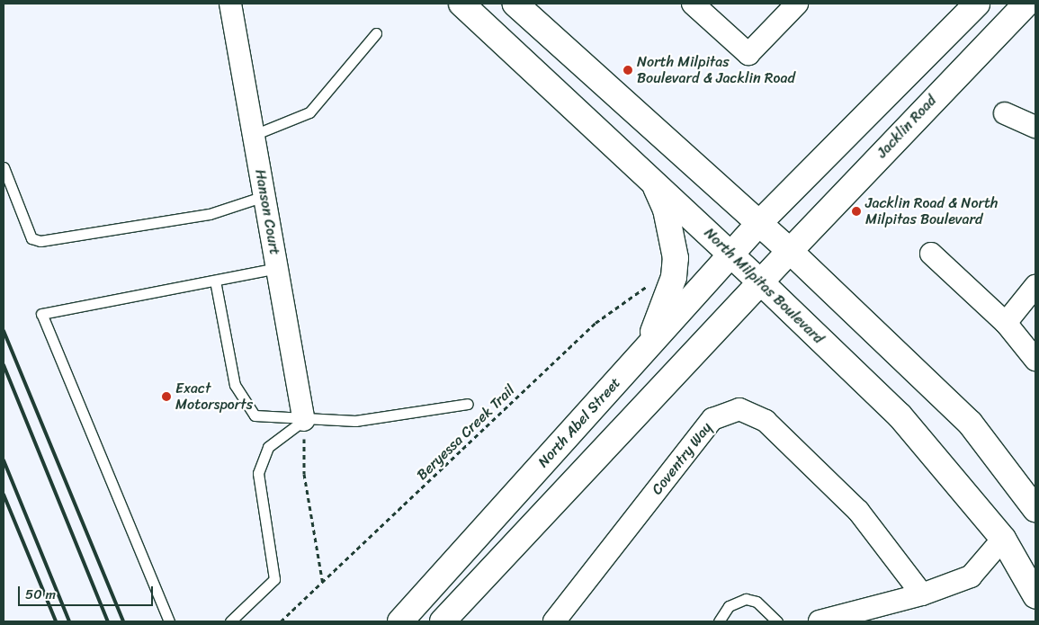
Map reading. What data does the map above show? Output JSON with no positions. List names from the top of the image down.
{
  "streets": {
    "main road": ["Jacklin Road", "North Milpitas Boulevard", "North Abel Street"],
    "street": ["Hanson Court", "Coventry Way"],
    "path": ["Beryessa Creek Trail"]
  },
  "crossings": [
    ["North Milpitas Boulevard", "North Abel Street"]
  ],
  "places": ["North Milpitas Boulevard & Jacklin Road", "Jacklin Road & North Milpitas Boulevard", "Exact Motorsports"],
  "scale_bar": "50 m"
}
